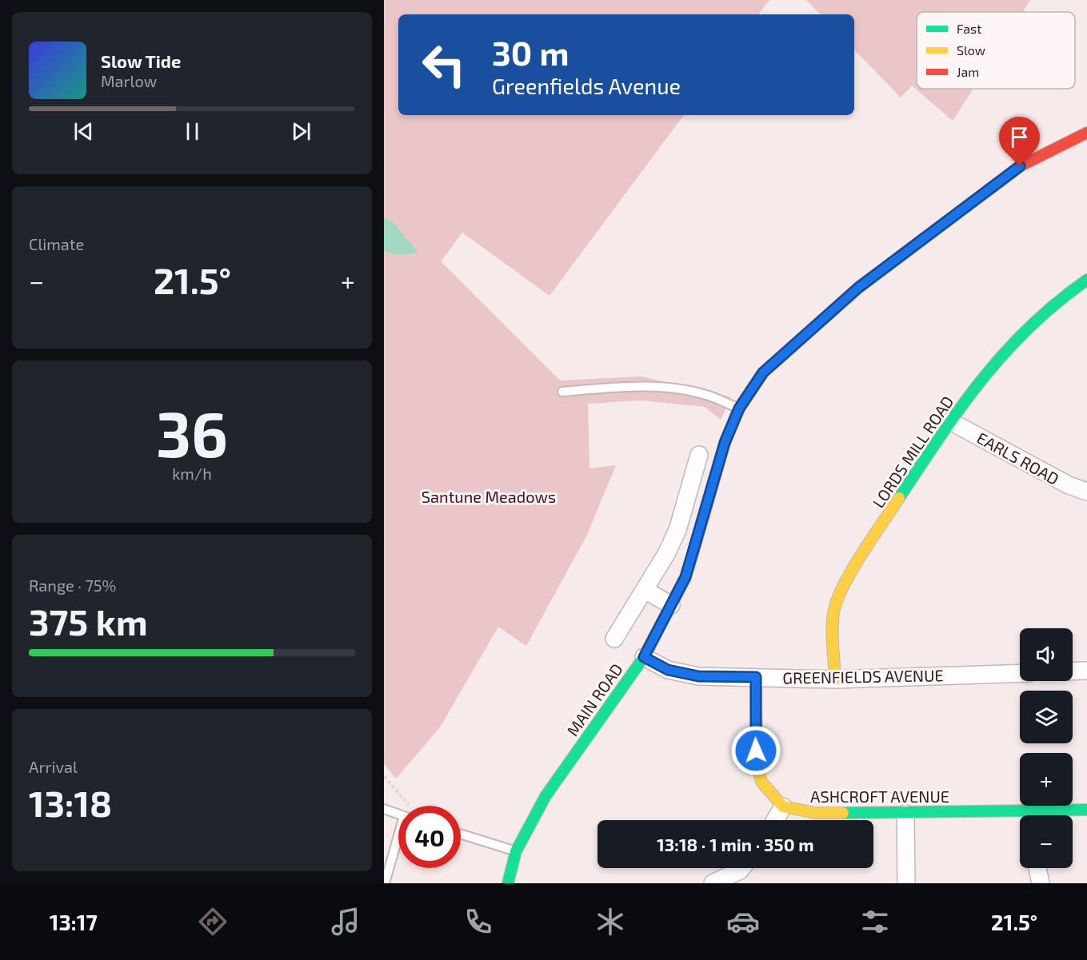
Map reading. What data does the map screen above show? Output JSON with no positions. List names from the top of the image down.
{
  "streets": {
    "street": [
      "LORDS MILL ROAD",
      "EARLS ROAD",
      "GREENFIELDS AVENUE",
      "MAIN ROAD",
      "ASHCROFT AVENUE"
    ]
  },
  "crossings": [
    ["LORDS MILL ROAD", "EARLS ROAD"],
    ["LORDS MILL ROAD", "GREENFIELDS AVENUE"],
    ["GREENFIELDS AVENUE", "MAIN ROAD"]
  ],
  "parks": ["Santune Meadows"],
  "legend": ["Fast", "Slow", "Jam"],
  "page": {
    "turn": ["30 m", "Greenfields Avenue"],
    "song": ["Slow Tide", "Marlow"],
    "tile": [
      "Climate",
      ["36", "km/h"],
      ["Range · 75%", "375 km"],
      ["Arrival", "13:18"]
    ],
    "heat": ["−", "21.5°", "+"],
    "map_buttons": ["+", "−"],
    "limit": "40",
    "trip": "13:18 · 1 min · 350 m",
    "tabs": ["13:17", "21.5°"]
  }
}
